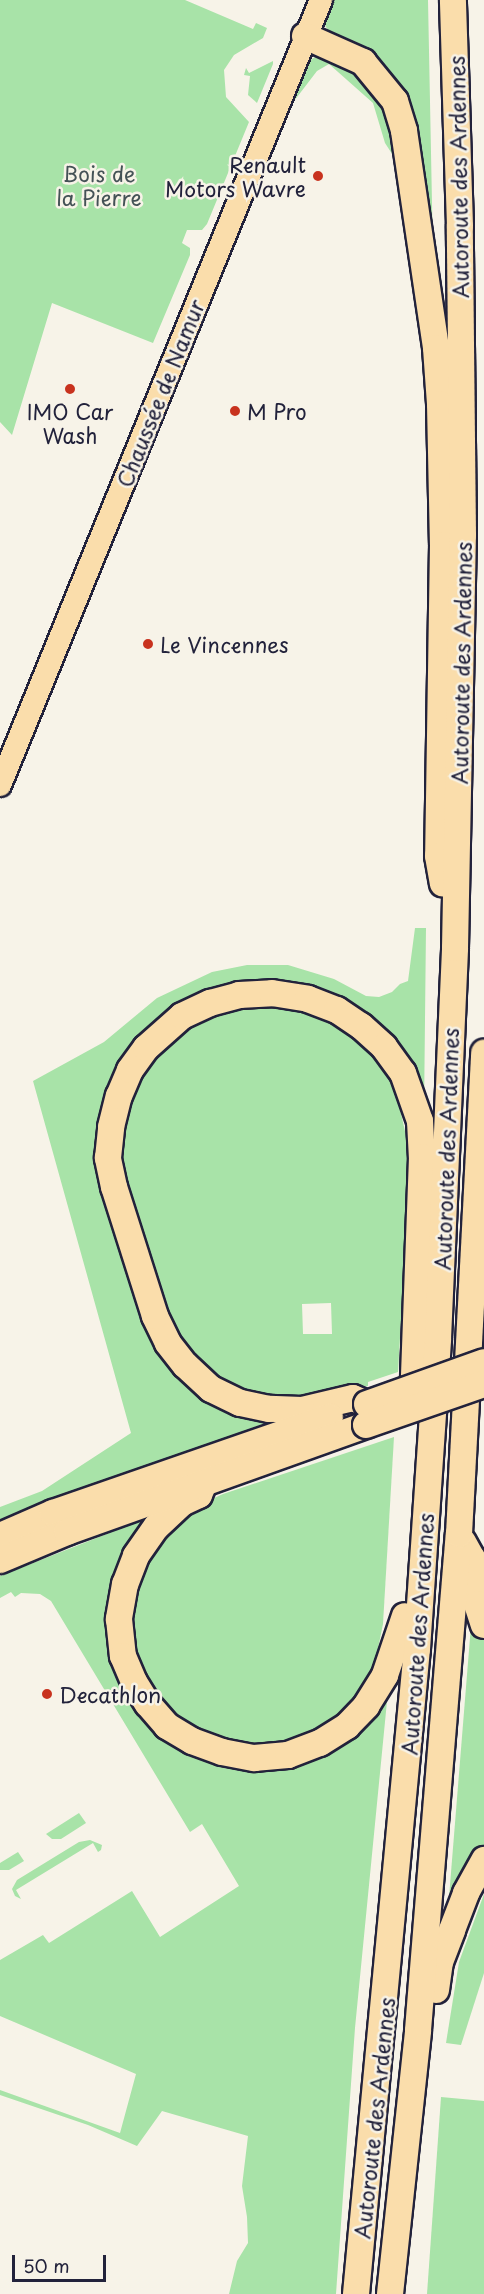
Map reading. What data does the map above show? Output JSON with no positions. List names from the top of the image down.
{
  "streets": {
    "highway": ["Autoroute des Ardennes"],
    "main road": ["Chaussée de Namur"]
  },
  "parks": ["Bois de la Pierre"],
  "places": [
    "Renault Motors Wavre",
    "IMO Car Wash",
    "M Pro",
    "Le Vincennes",
    "Decathlon"
  ],
  "scale_bar": "50 m"
}
